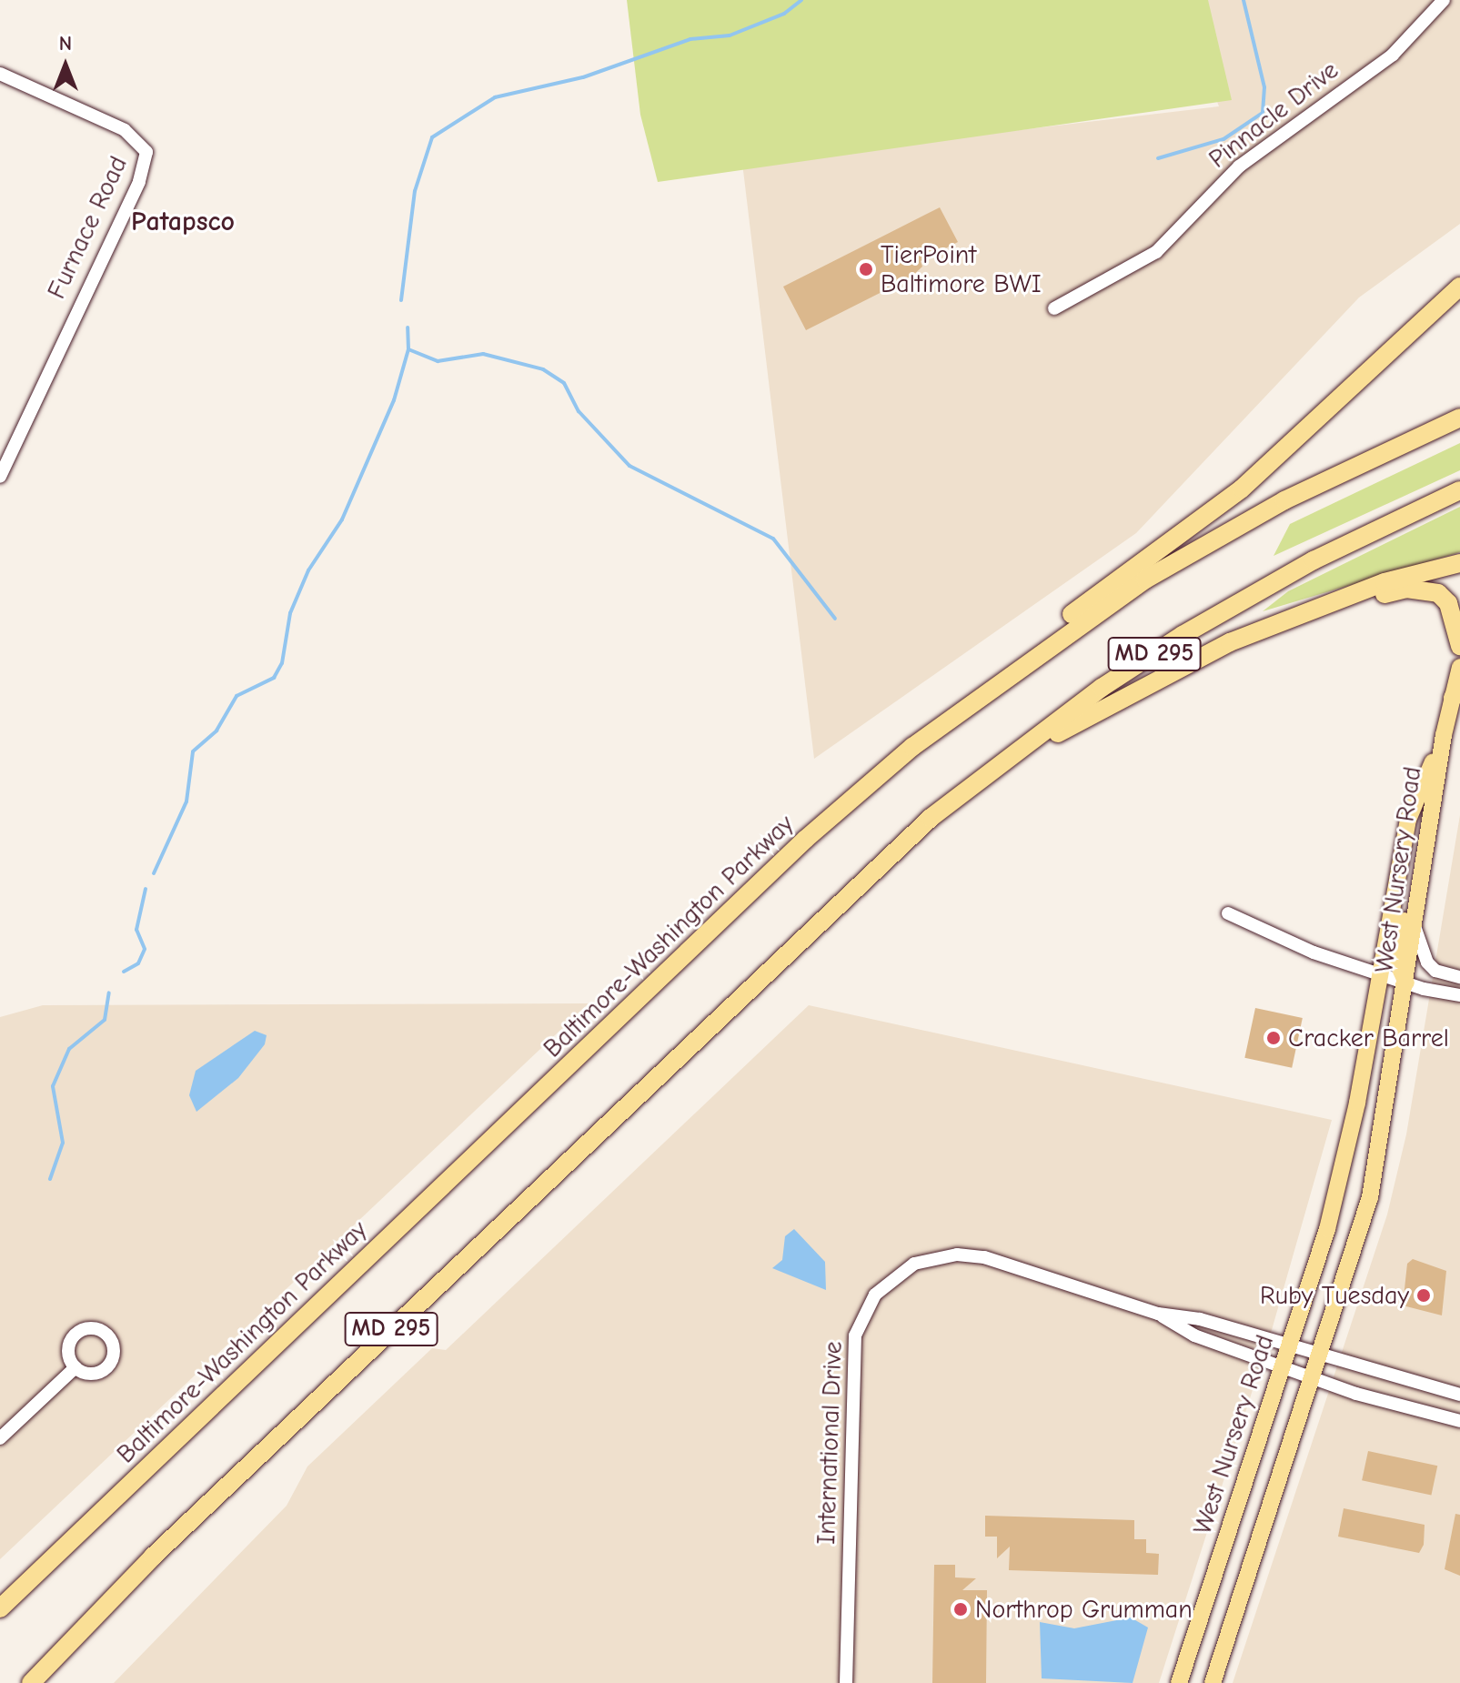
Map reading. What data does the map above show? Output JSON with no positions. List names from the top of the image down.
{
  "streets": {
    "highway": ["MD 295", "Baltimore-Washington Parkway"],
    "main road": ["West Nursery Road"],
    "street": ["Pinnacle Drive", "Furnace Road", "International Drive"]
  },
  "crossings": [
    ["West Nursery Road", "International Drive"]
  ],
  "districts": ["Patapsco"],
  "places": [
    "TierPoint Baltimore BWI",
    "Cracker Barrel",
    "Ruby Tuesday",
    "Northrop Grumman"
  ],
  "north": "top"
}
